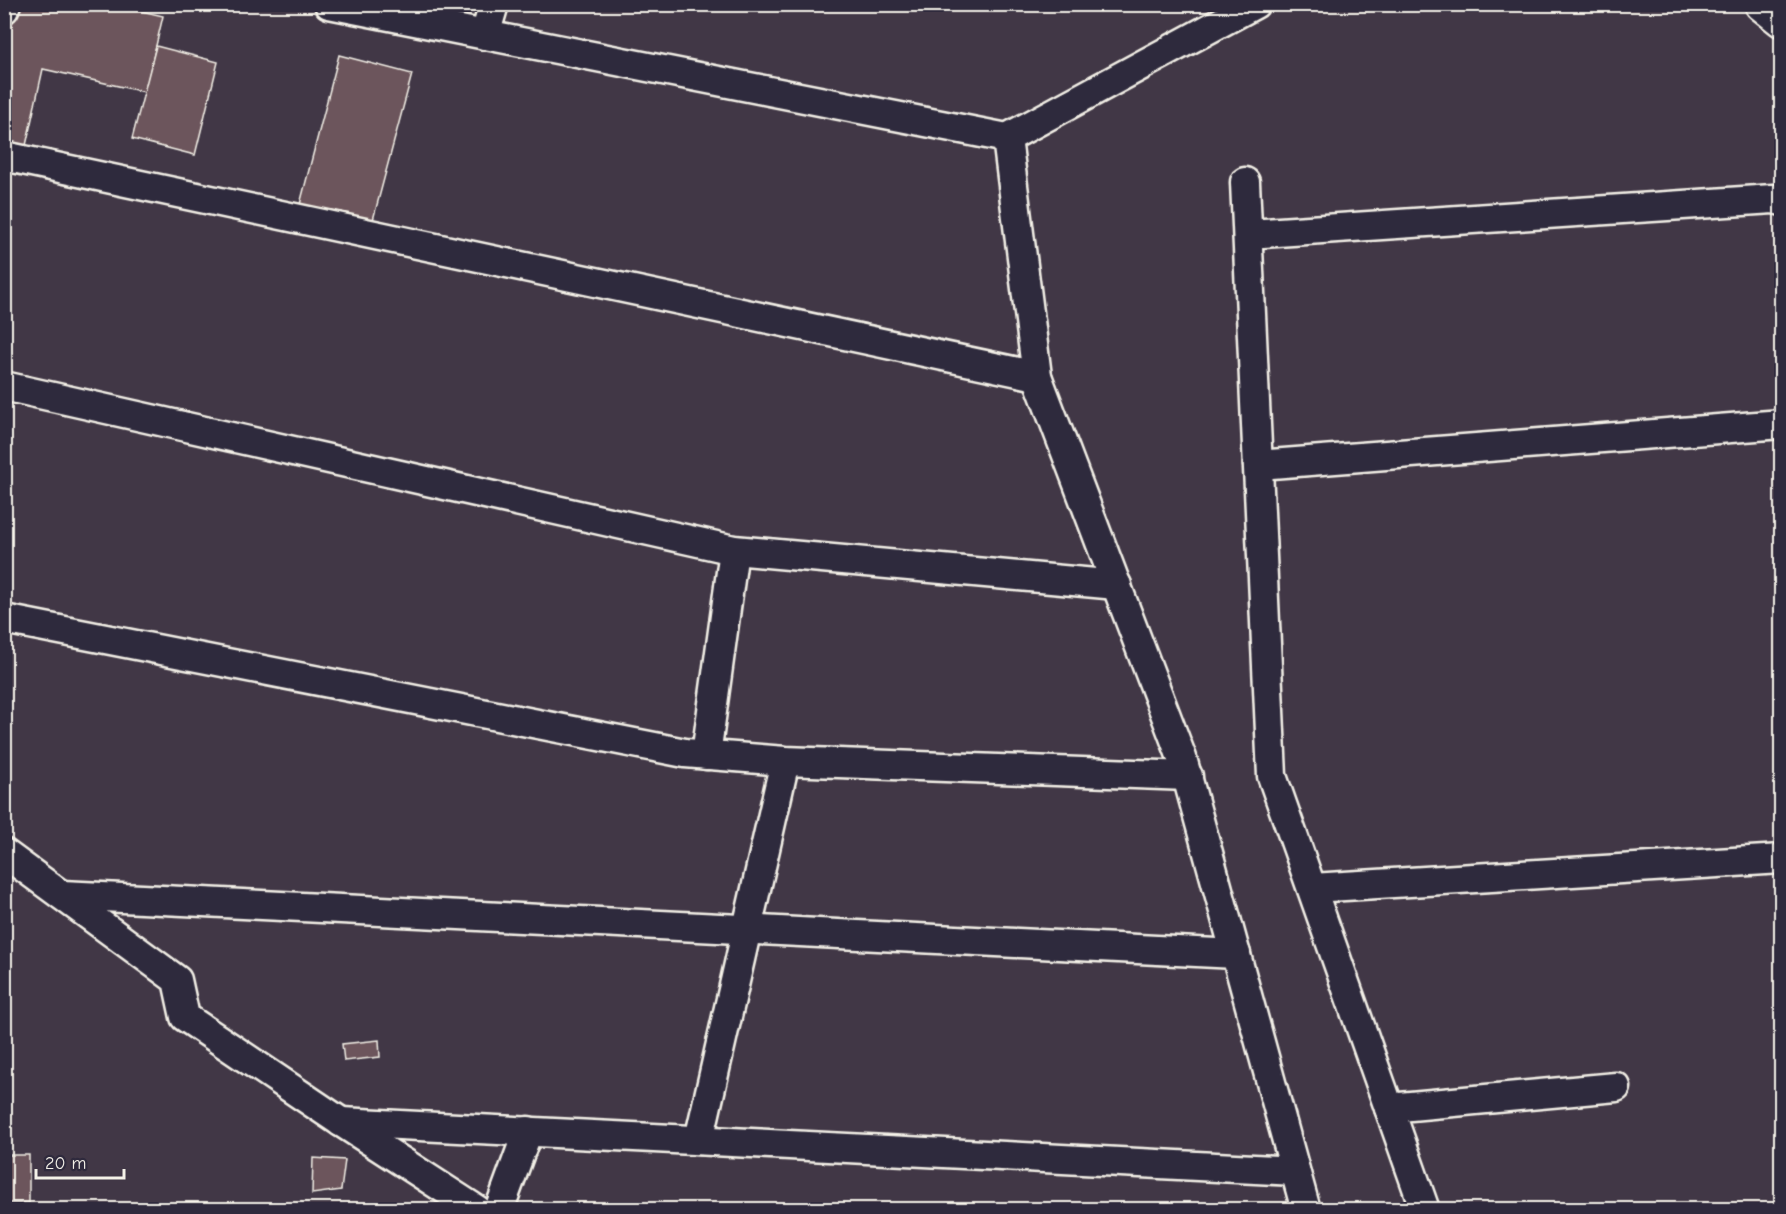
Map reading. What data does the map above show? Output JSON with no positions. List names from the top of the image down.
{
  "scale_bar": "20 m"
}
